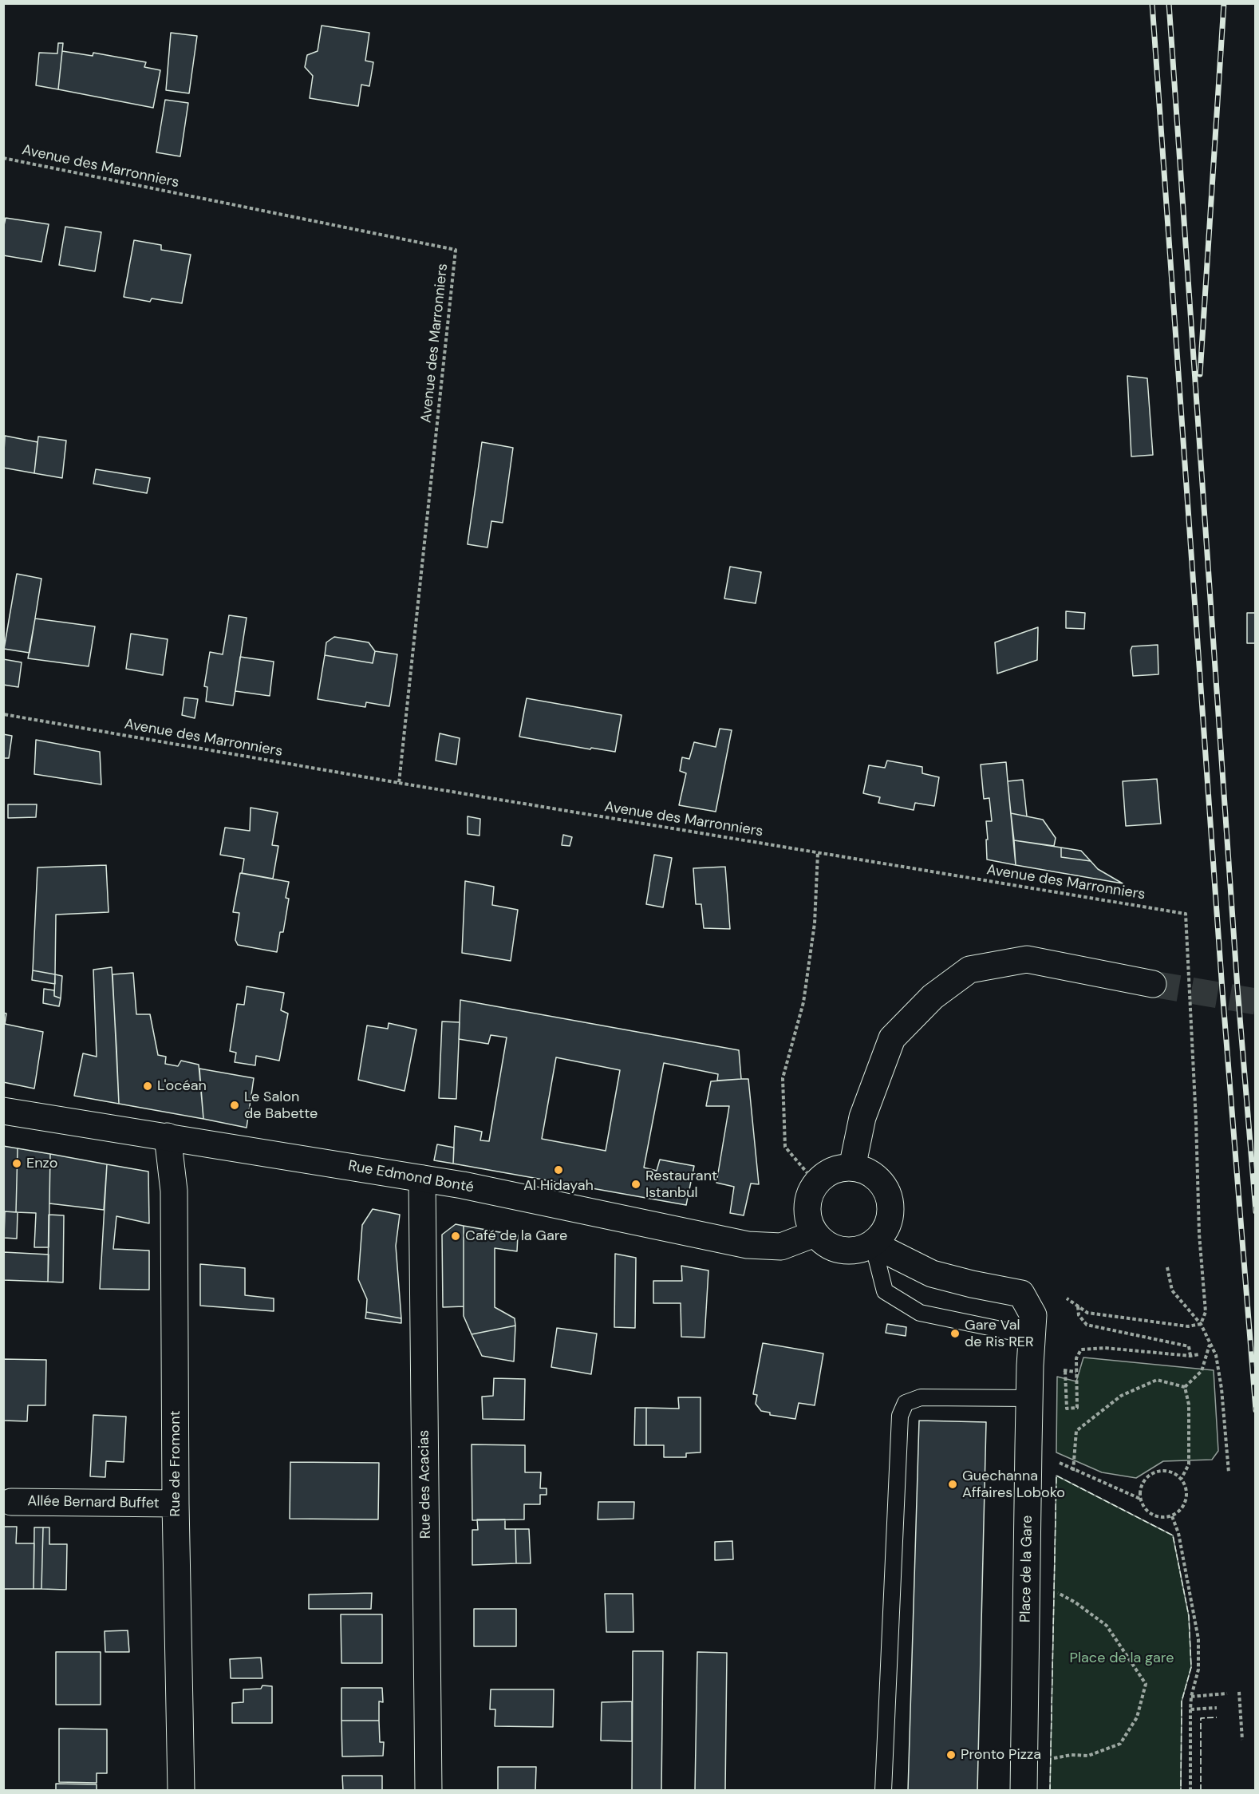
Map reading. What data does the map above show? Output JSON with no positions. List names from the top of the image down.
{
  "streets": {
    "street": [
      "Rue Edmond Bonté",
      "Rue de Fromont",
      "Rue des Acacias",
      "Allée Bernard Buffet",
      "Place de la Gare"
    ],
    "path": ["Avenue des Marronniers"]
  },
  "crossings": [
    ["Rue Edmond Bonté", "Rue de Fromont"],
    ["Rue Edmond Bonté", "Rue des Acacias"],
    ["Rue Edmond Bonté", "Place de la Gare"],
    ["Rue de Fromont", "Allée Bernard Buffet"]
  ],
  "parks": ["Place de la gare"],
  "places": [
    "L'océan",
    "Le Salon de Babette",
    "Enzo",
    "Al Hidayah",
    "Restaurant Istanbul",
    "Café de la Gare",
    "Gare Val de Ris RER",
    "Guechanna Affaires Loboko",
    "Pronto Pizza"
  ]
}
